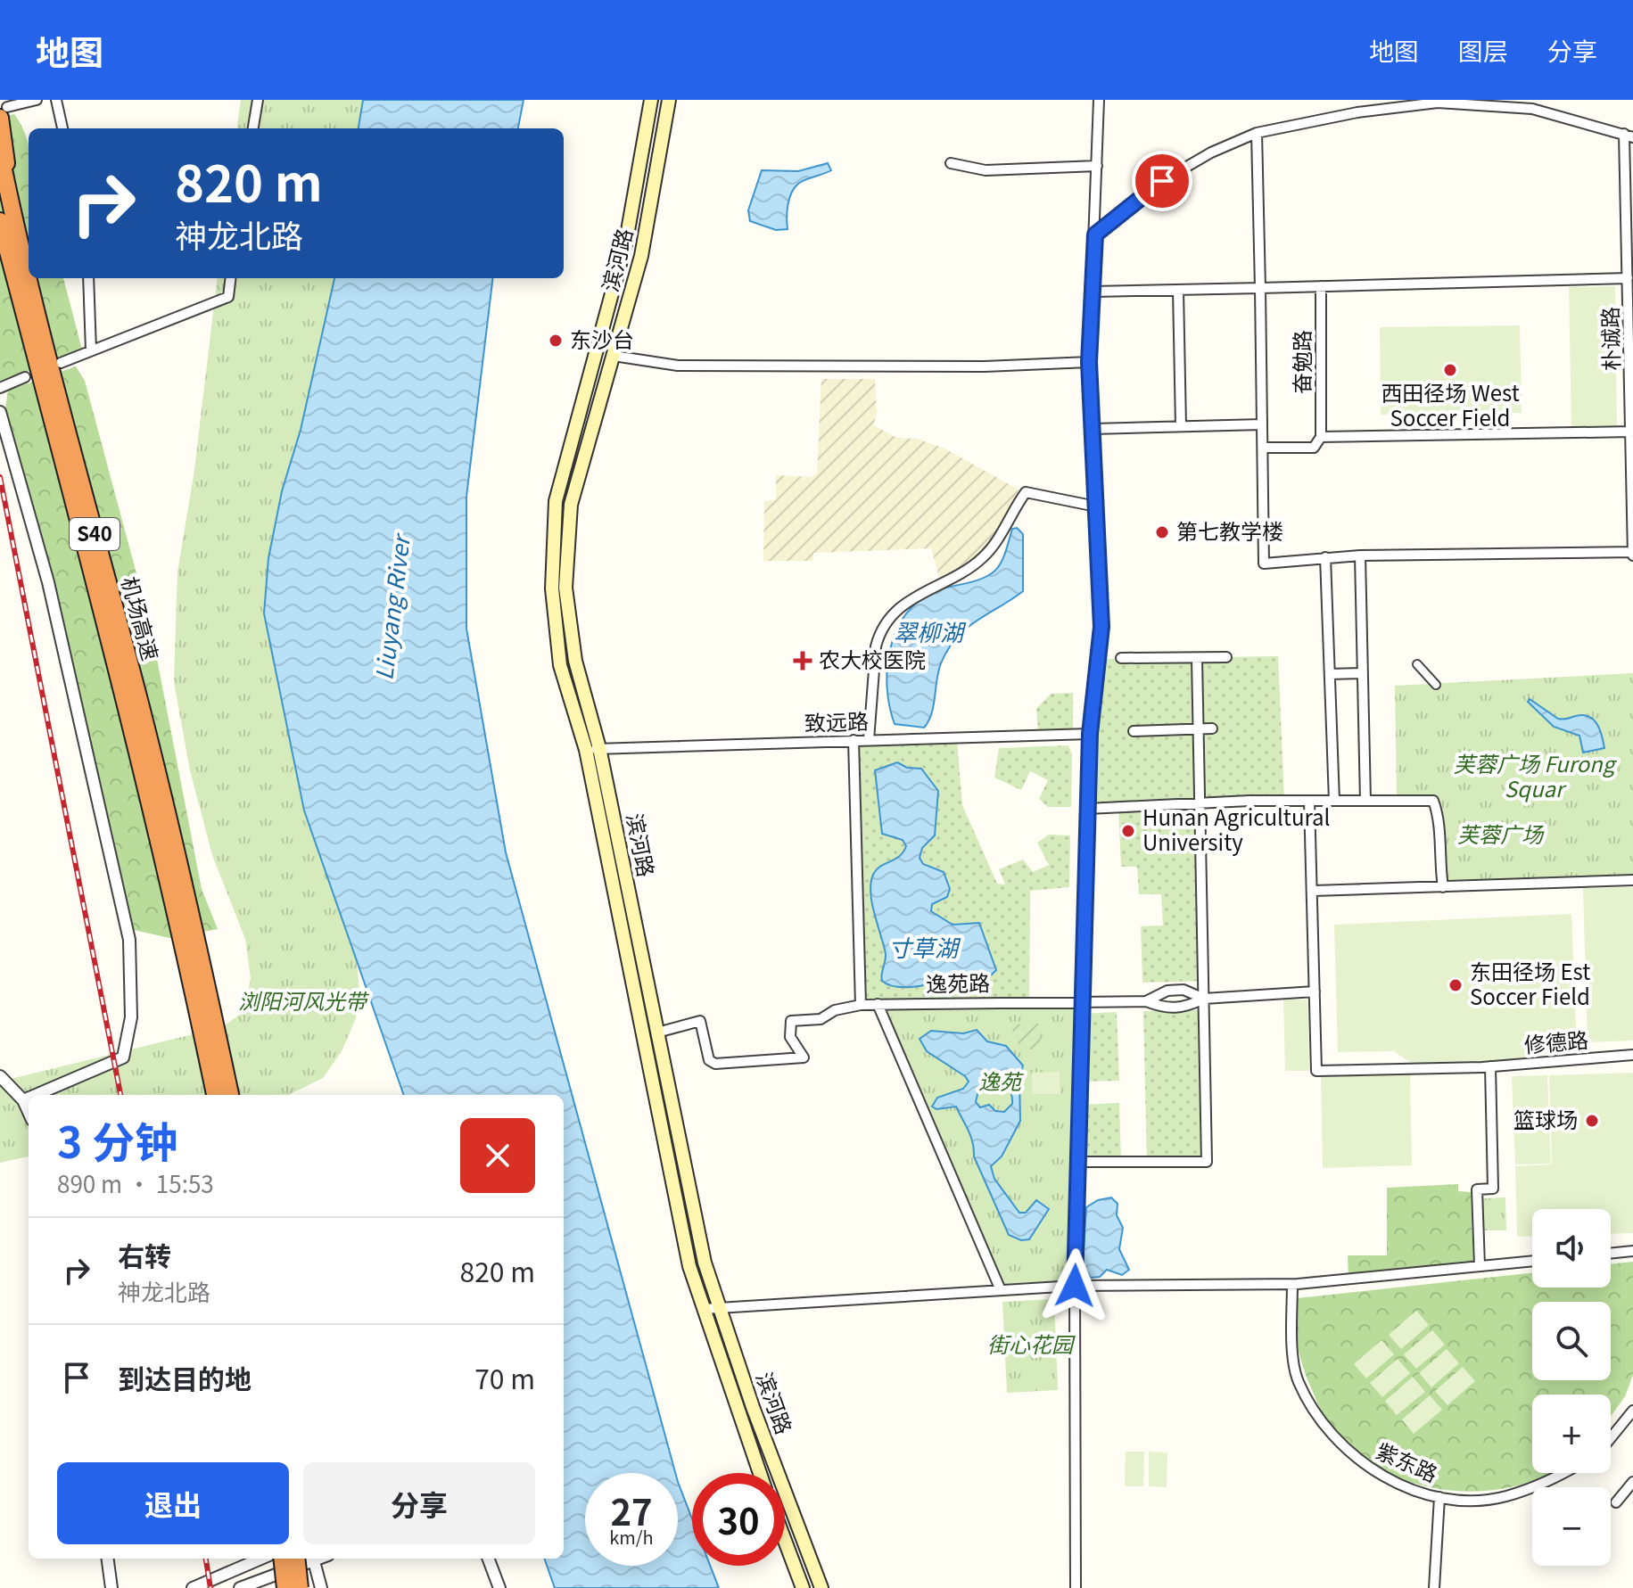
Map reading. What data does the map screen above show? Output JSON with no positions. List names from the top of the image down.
{
  "streets": {
    "highway": ["S40", "机场高速"],
    "main road": ["滨河路"],
    "street": [
      "朴诚路",
      "奋勉路",
      "致远路",
      "逸苑路",
      "修德路",
      "紫东路"
    ]
  },
  "crossings": [
    ["滨河路", "致远路"],
    ["滨河路", "逸苑路"],
    ["逸苑路", "修德路"]
  ],
  "water": ["Liuyang River", "翠柳湖", "寸草湖"],
  "parks": [
    "芙蓉广场 Furong Squar",
    "芙蓉广场",
    "浏阳河风光带",
    "逸苑",
    "街心花园"
  ],
  "places": {
    "other": [
      "东沙台",
      "西田径场 West Soccer Field",
      "第七教学楼",
      "Hunan Agricultural University",
      "东田径场 Est Soccer Field",
      "篮球场"
    ],
    "health": ["农大校医院"]
  },
  "page": {
    "header": "地图",
    "nav": ["地图", "图层", "分享"],
    "turn": ["820 m", "神龙北路"],
    "heading": ["3 分钟", "890 m · 15:53"],
    "map_buttons": ["+", "−"],
    "list": [
      {
        "name": "右转",
        "note": "神龙北路",
        "value": "820 m"
      },
      {
        "name": "到达目的地",
        "value": "70 m"
      }
    ],
    "buttons": ["退出", "分享"],
    "speed": "27 km/h",
    "limit": "30"
  }
}
